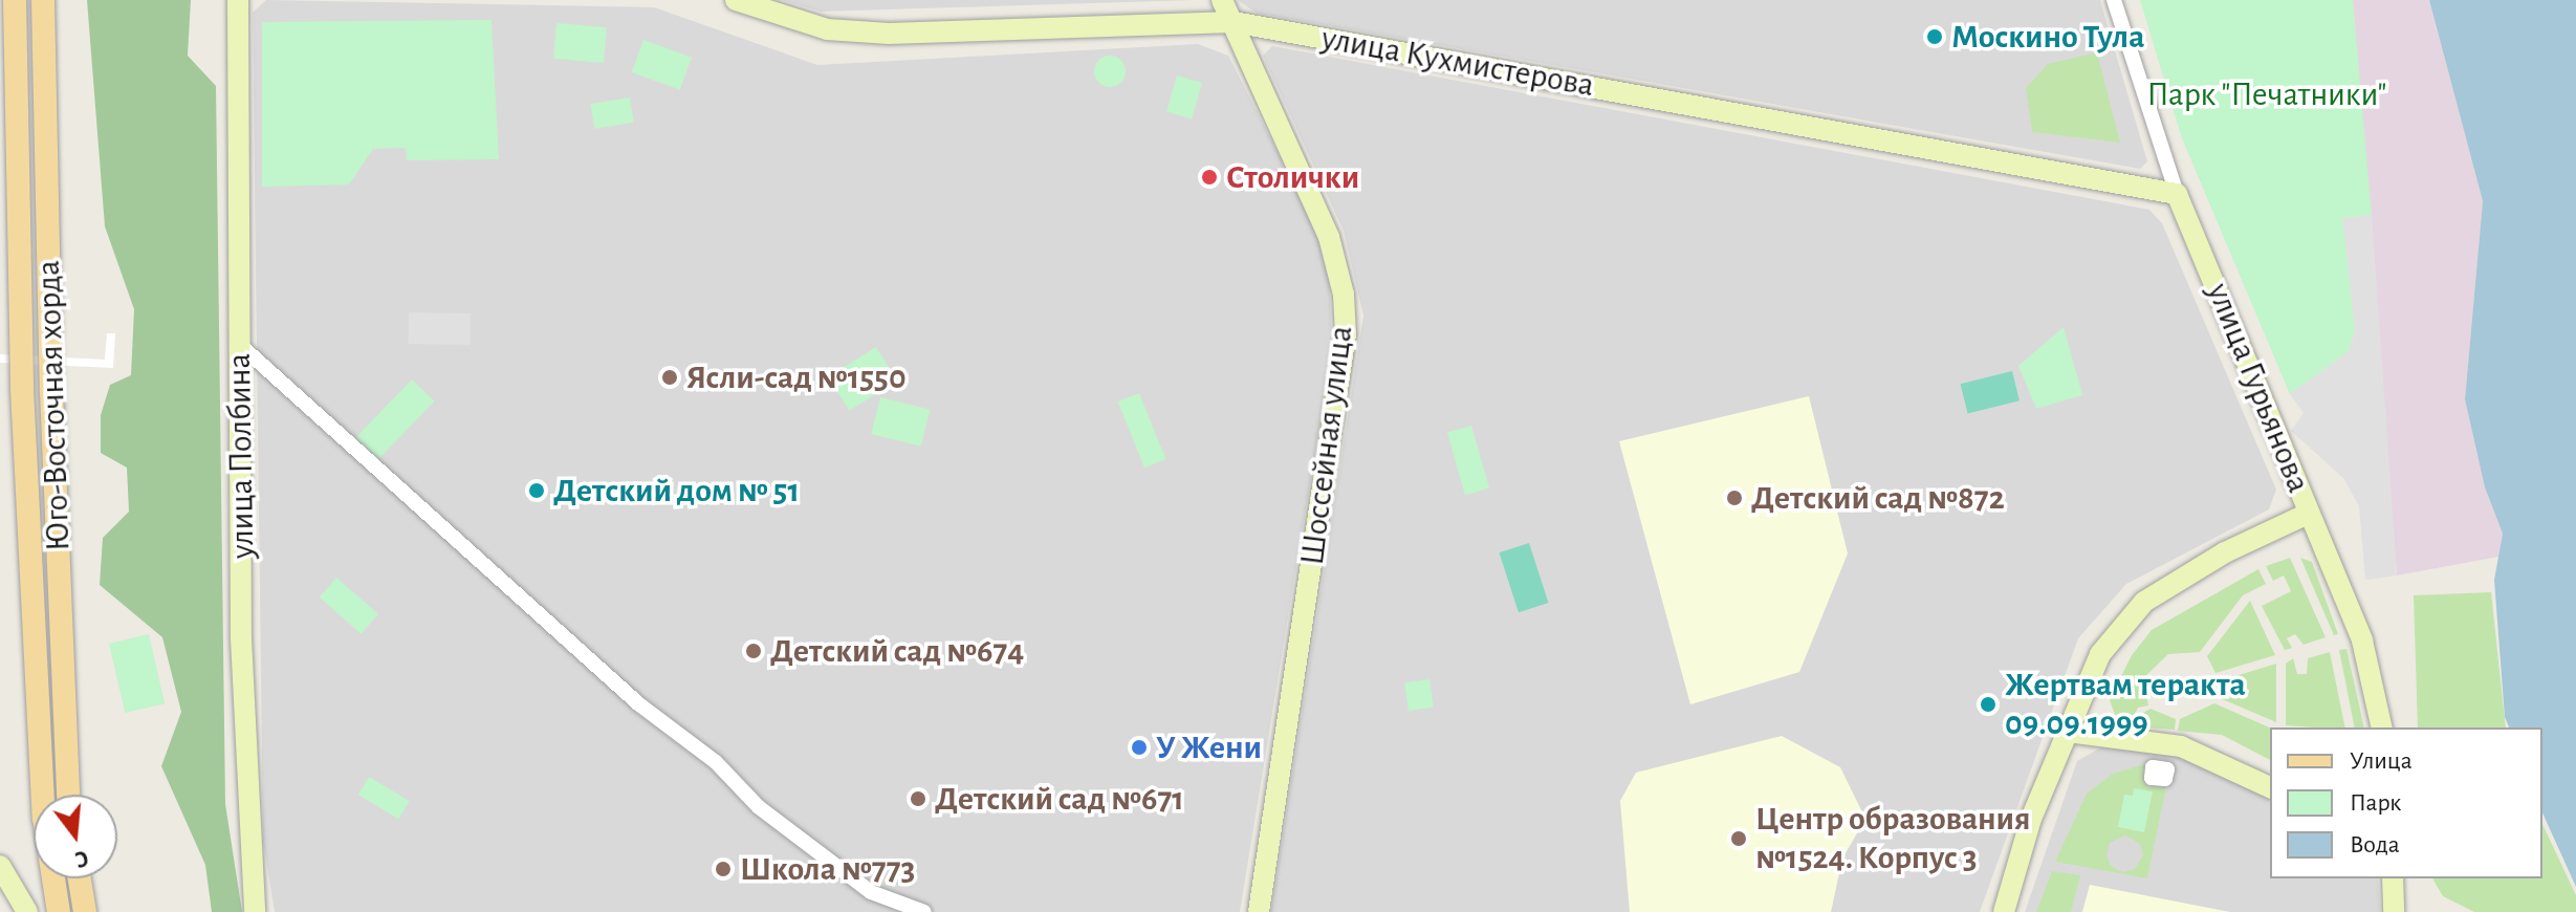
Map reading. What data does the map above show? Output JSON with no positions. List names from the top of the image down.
{
  "streets": {
    "main road": [
      "улица Кухмистерова",
      "улица Гурьянова",
      "Юго-Восточная хорда",
      "Шоссейная улица",
      "улица Полбина"
    ]
  },
  "crossings": [
    ["улица Кухмистерова", "улица Гурьянова"],
    ["улица Кухмистерова", "Шоссейная улица"]
  ],
  "parks": ["Парк \"Печатники\""],
  "places": [
    "Москино Тула",
    "Столички",
    "Ясли-сад №1550",
    "Детский дом № 51",
    "Детский сад №872",
    "Детский сад №674",
    "Жертвам теракта 09.09.1999",
    "У Жени",
    "Детский сад №671",
    "Центр образования №1524. Корпус 3",
    "Школа №773"
  ],
  "legend": ["Улица", "Парк", "Вода"],
  "north": "bottom"
}
